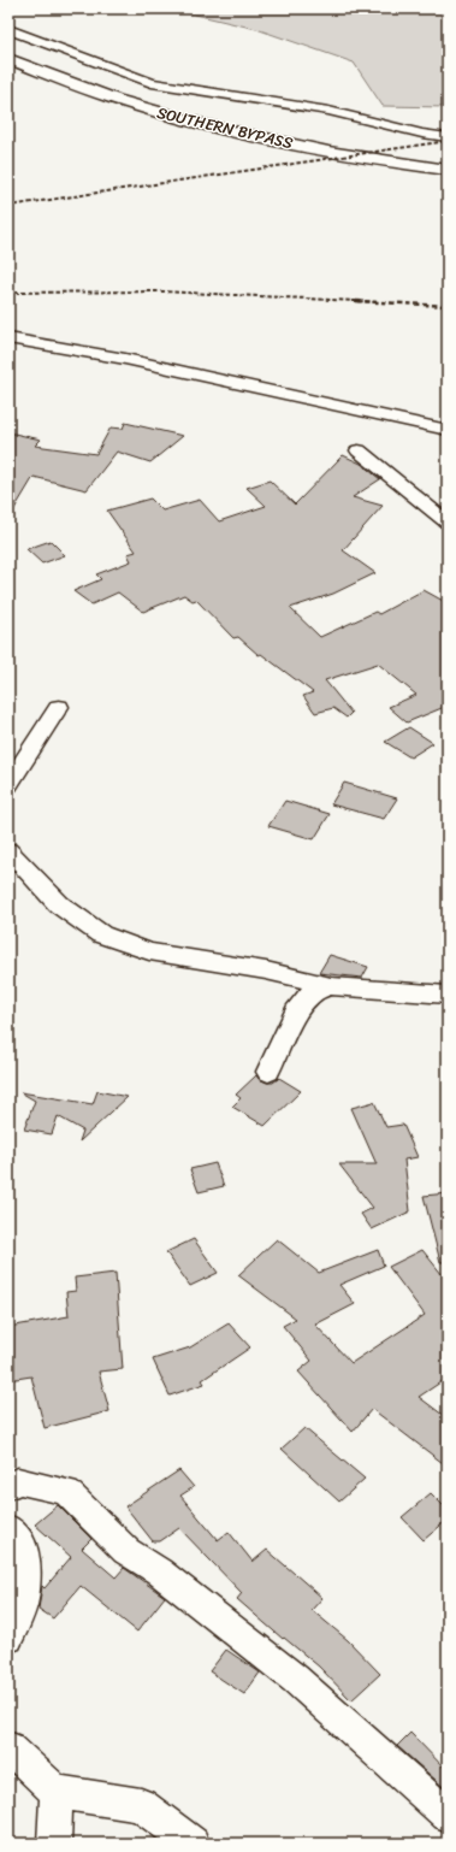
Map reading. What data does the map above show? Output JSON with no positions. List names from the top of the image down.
{
  "streets": {
    "highway": ["SOUTHERN BYPASS"]
  }
}
